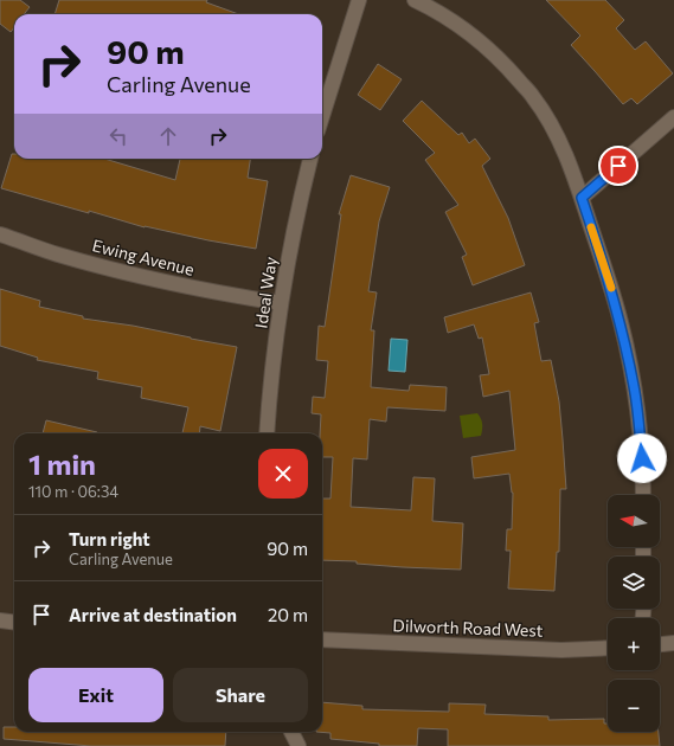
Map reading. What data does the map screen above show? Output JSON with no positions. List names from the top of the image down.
{
  "streets": {
    "street": ["Ewing Avenue", "Ideal Way", "Dilworth Road West"]
  },
  "crossings": [
    ["Ewing Avenue", "Ideal Way"]
  ],
  "north": "left",
  "page": {
    "turn": ["90 m", "Carling Avenue"],
    "heading": ["1 min", "110 m · 06:34"],
    "map_buttons": ["+", "−"],
    "list": [
      {
        "name": "Turn right",
        "note": "Carling Avenue",
        "value": "90 m"
      },
      {
        "name": "Arrive at destination",
        "value": "20 m"
      }
    ],
    "buttons": ["Exit", "Share"]
  }
}
